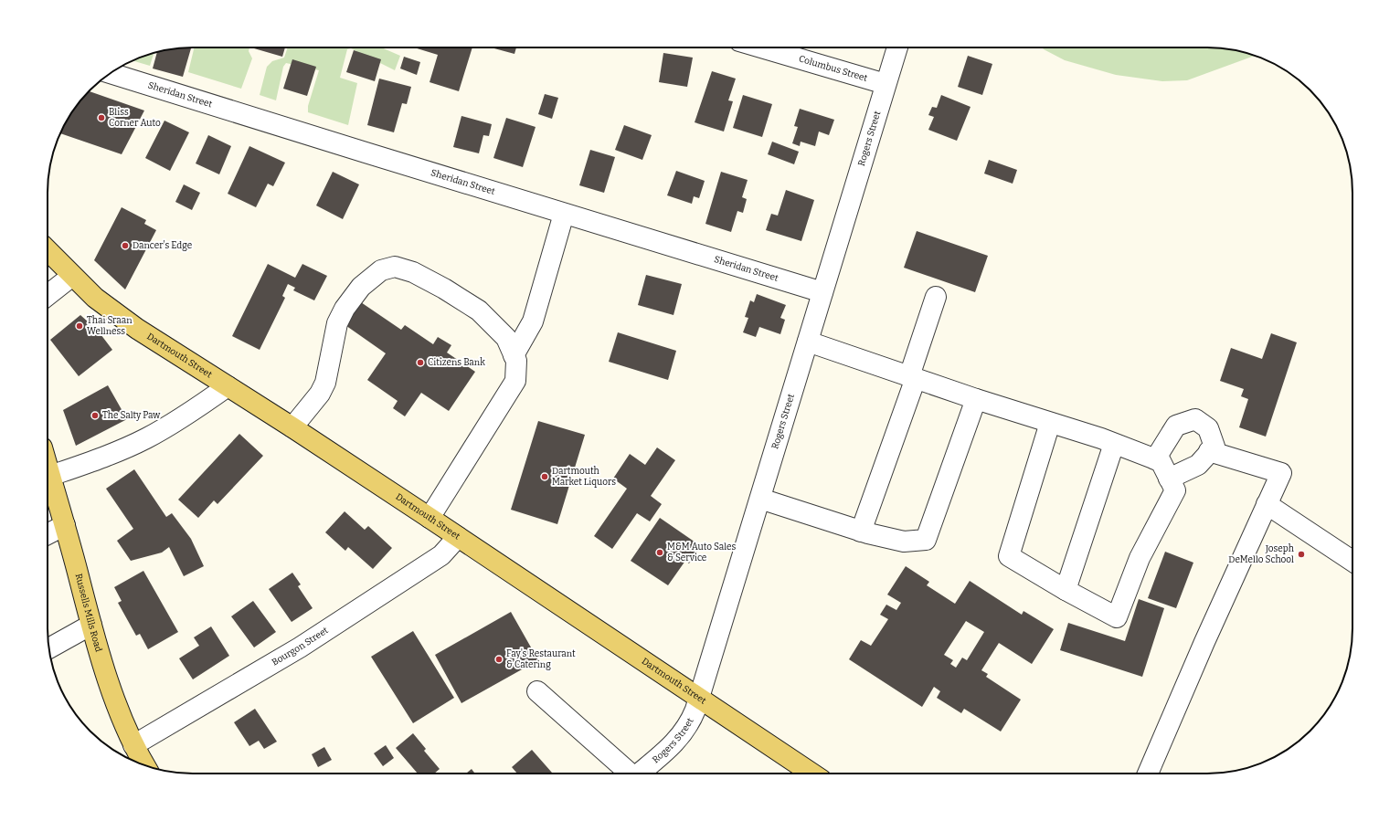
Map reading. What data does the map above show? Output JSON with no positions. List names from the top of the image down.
{
  "streets": {
    "main road": ["Dartmouth Street", "Russells Mills Road"],
    "street": [
      "Columbus Street",
      "Sheridan Street",
      "Rogers Street",
      "Bourgon Street"
    ]
  },
  "crossings": [
    ["Columbus Street", "Rogers Street"],
    ["Sheridan Street", "Rogers Street"],
    ["Rogers Street", "Dartmouth Street"],
    ["Dartmouth Street", "Bourgon Street"],
    ["Russells Mills Road", "Bourgon Street"]
  ],
  "places": [
    "Bliss Corner Auto",
    "Dancer's Edge",
    "Thai Sraan Wellness",
    "Citizens Bank",
    "The Salty Paw",
    "Dartmouth Market Liquors",
    "M&M Auto Sales & Service",
    "Joseph DeMello School",
    "Fay's Restaurant & Catering"
  ]
}
